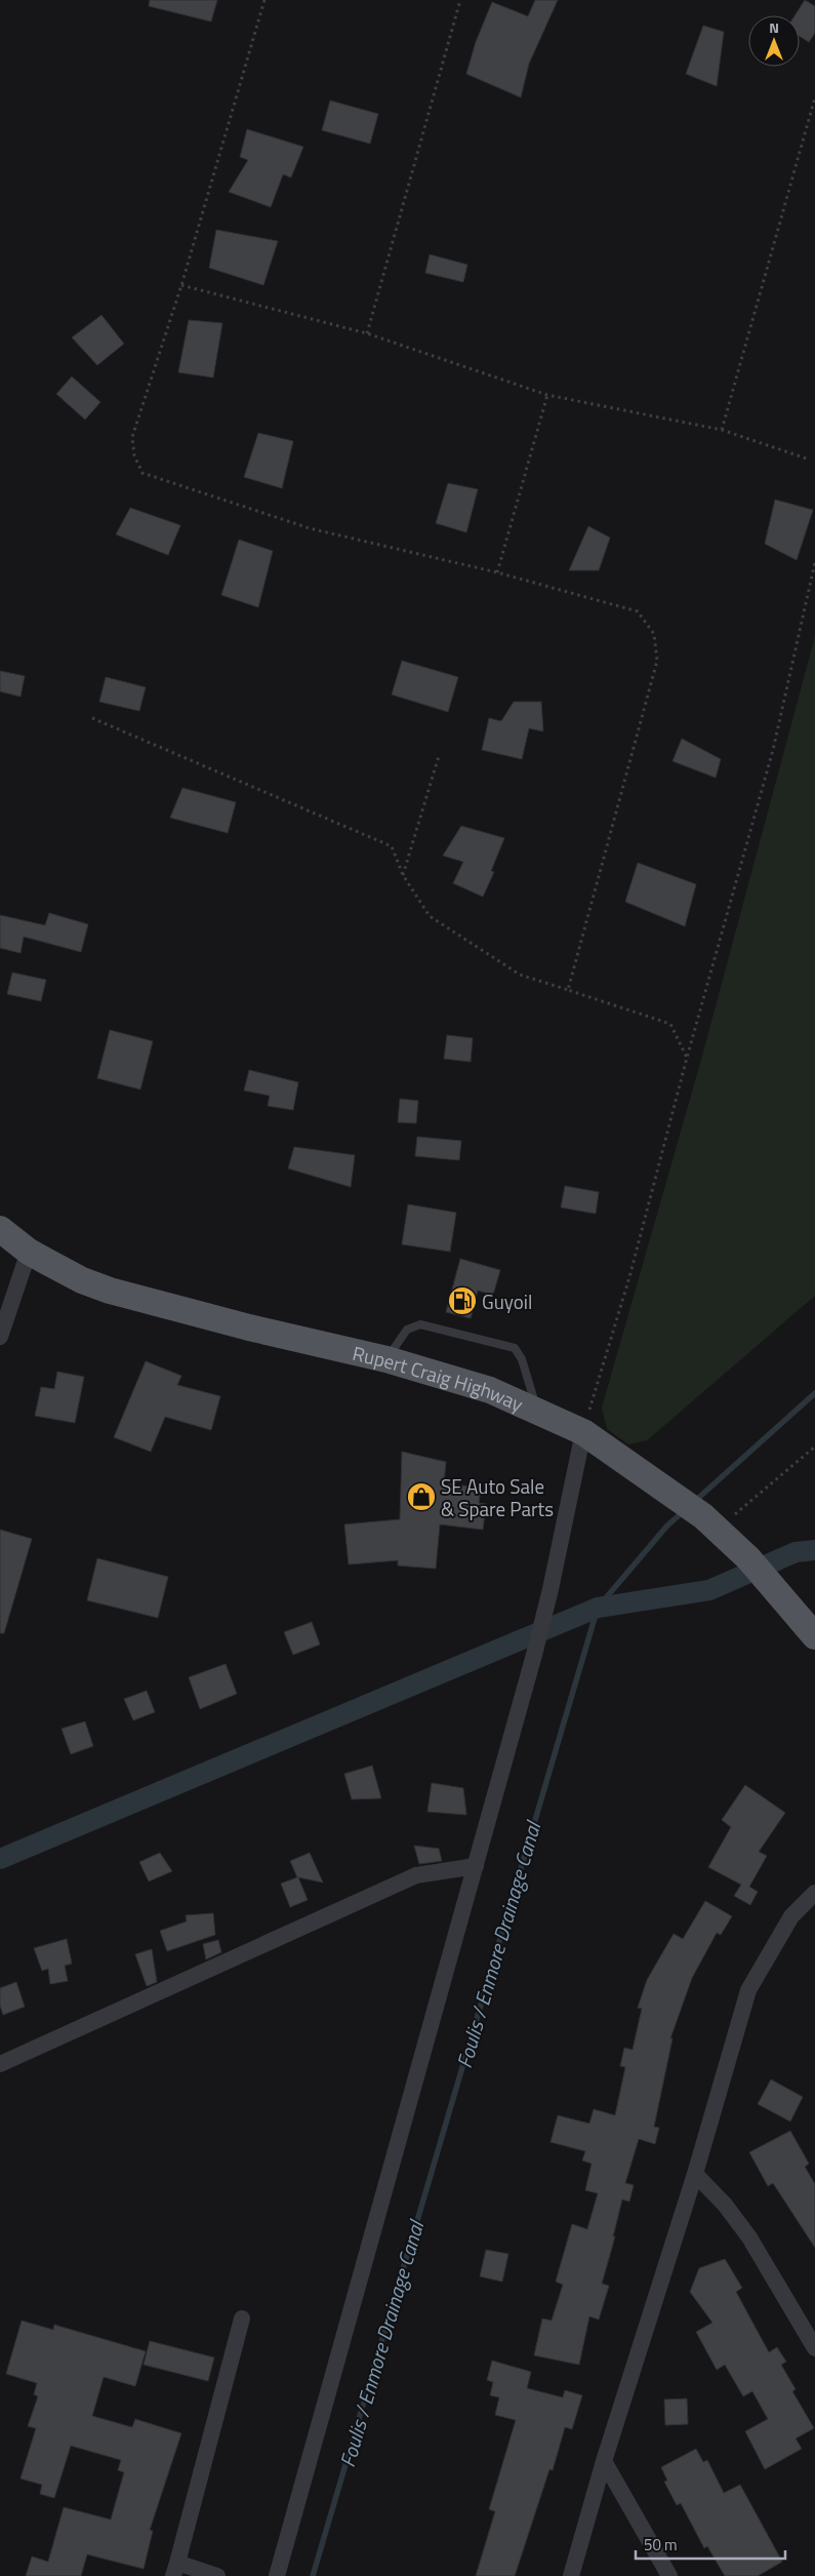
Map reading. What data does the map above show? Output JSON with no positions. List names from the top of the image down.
{
  "streets": {
    "main road": ["Rupert Craig Highway"]
  },
  "water": ["Foulis / Enmore Drainage Canal"],
  "places": {
    "fuel station": ["Guyoil"],
    "shop": ["SE Auto Sale & Spare Parts"]
  },
  "scale_bar": "50 m",
  "north": "top"
}
